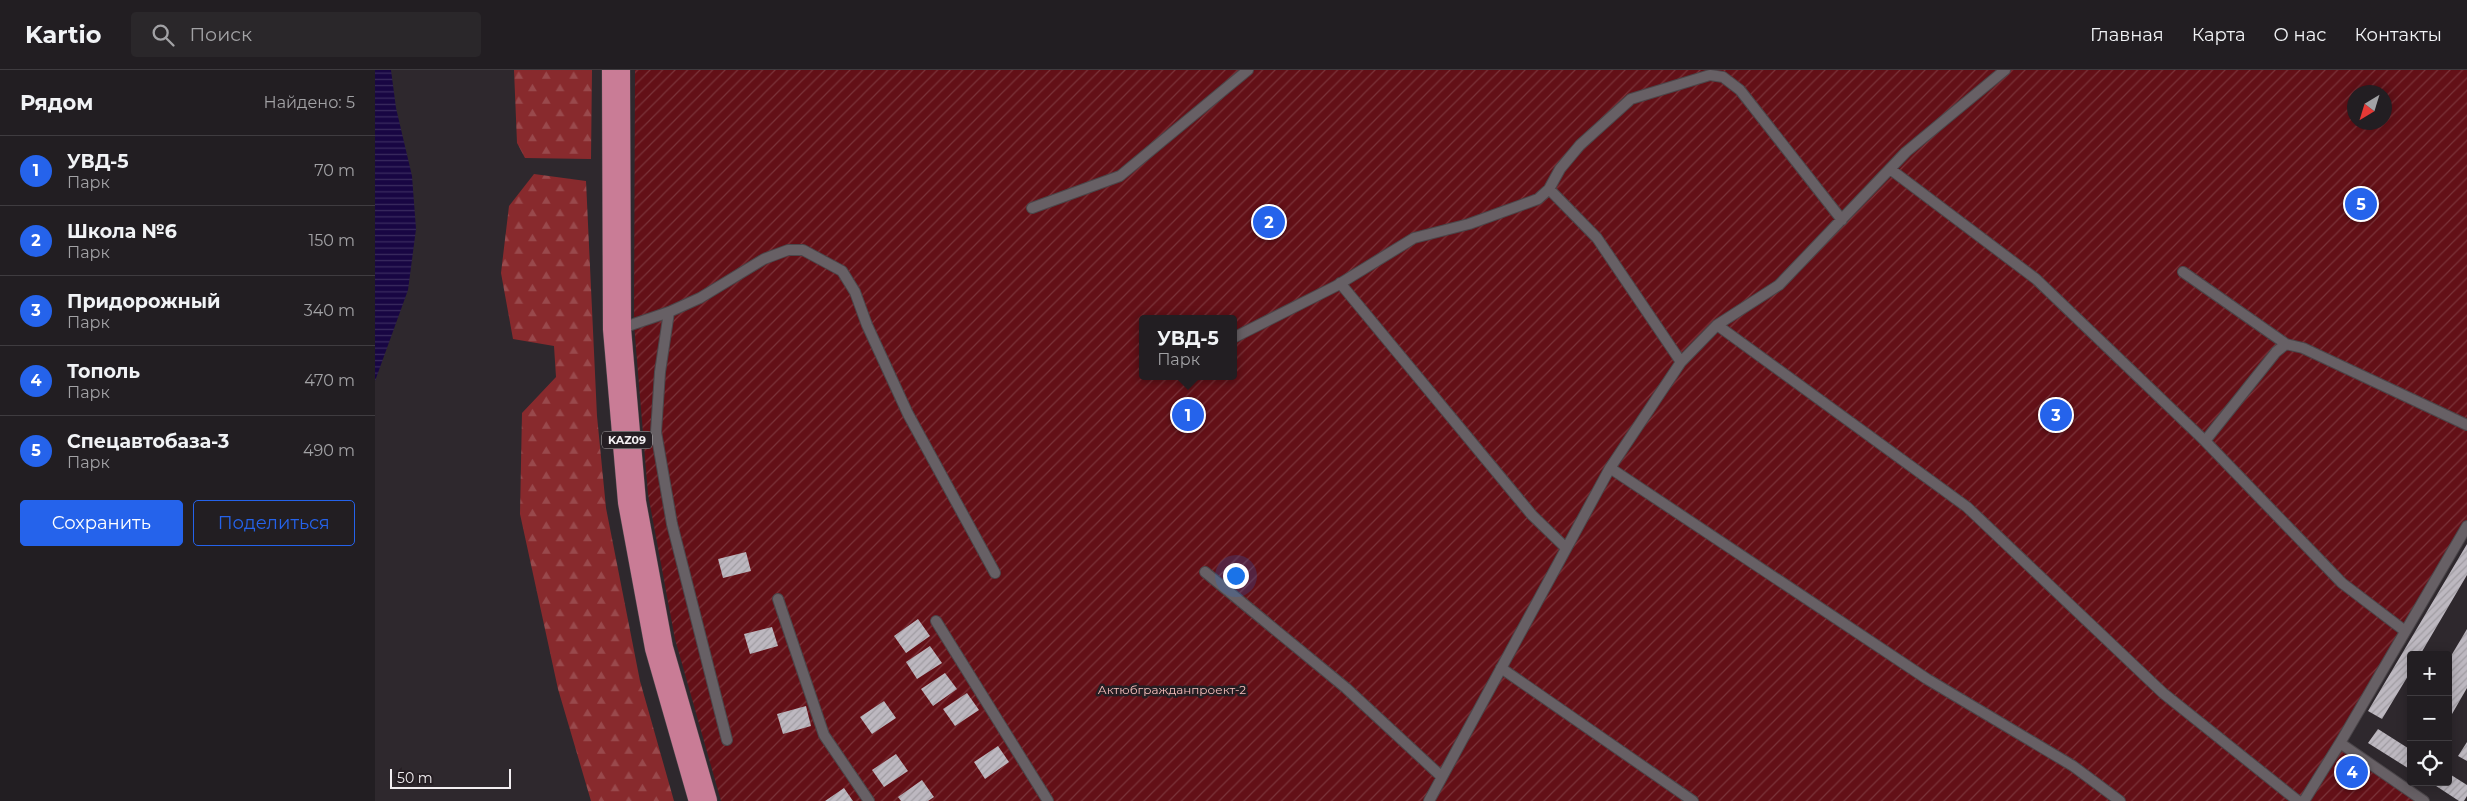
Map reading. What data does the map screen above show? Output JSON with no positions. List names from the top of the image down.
{
  "streets": {
    "highway": ["KAZ09"]
  },
  "parks": ["Актюбгражданпроект-2"],
  "scale_bar": "50 m",
  "north": "bottom left",
  "page": {
    "header": "Kartio",
    "search": "Поиск",
    "nav": [
      "Главная",
      "Карта",
      "О нас",
      "Контакты"
    ],
    "heading": ["Рядом", "Найдено: 5"],
    "list": [
      {
        "mark": "1",
        "name": "УВД-5",
        "note": "Парк",
        "value": "70 m"
      },
      {
        "mark": "2",
        "name": "Школа №6",
        "note": "Парк",
        "value": "150 m"
      },
      {
        "mark": "3",
        "name": "Придорожный",
        "note": "Парк",
        "value": "340 m"
      },
      {
        "mark": "4",
        "name": "Тополь",
        "note": "Парк",
        "value": "470 m"
      },
      {
        "mark": "5",
        "name": "Спецавтобаза-3",
        "note": "Парк",
        "value": "490 m"
      }
    ],
    "pins": [
      "5",
      "2",
      "1",
      "3",
      "4"
    ],
    "popup": ["УВД-5", "Парк"],
    "buttons": ["Сохранить", "Поделиться"],
    "map_buttons": ["+", "−"],
    "scale": "50 m"
  }
}
